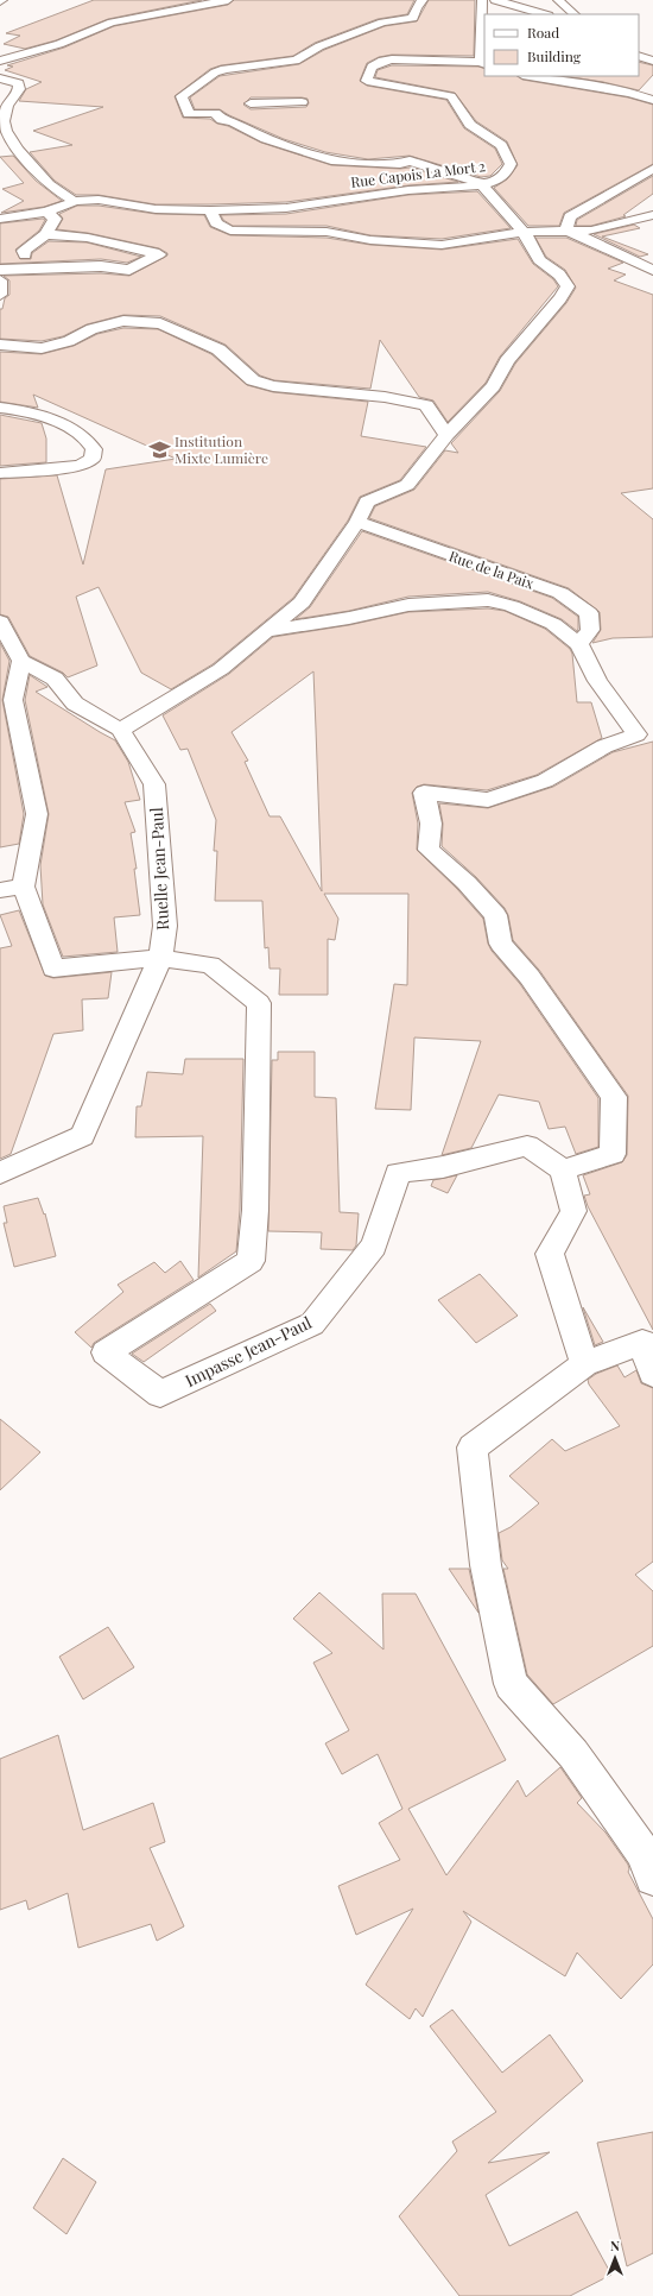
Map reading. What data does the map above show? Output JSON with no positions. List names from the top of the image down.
{
  "streets": {
    "street": [
      "Rue Capois La Mort 2",
      "Rue de la Paix",
      "Ruelle Jean-Paul",
      "Impasse Jean-Paul"
    ]
  },
  "crossings": [
    ["Ruelle Jean-Paul", "Impasse Jean-Paul"]
  ],
  "places": {
    "school or university": ["Institution Mixte Lumière"]
  },
  "legend": ["Road", "Building"],
  "north": "top"
}
